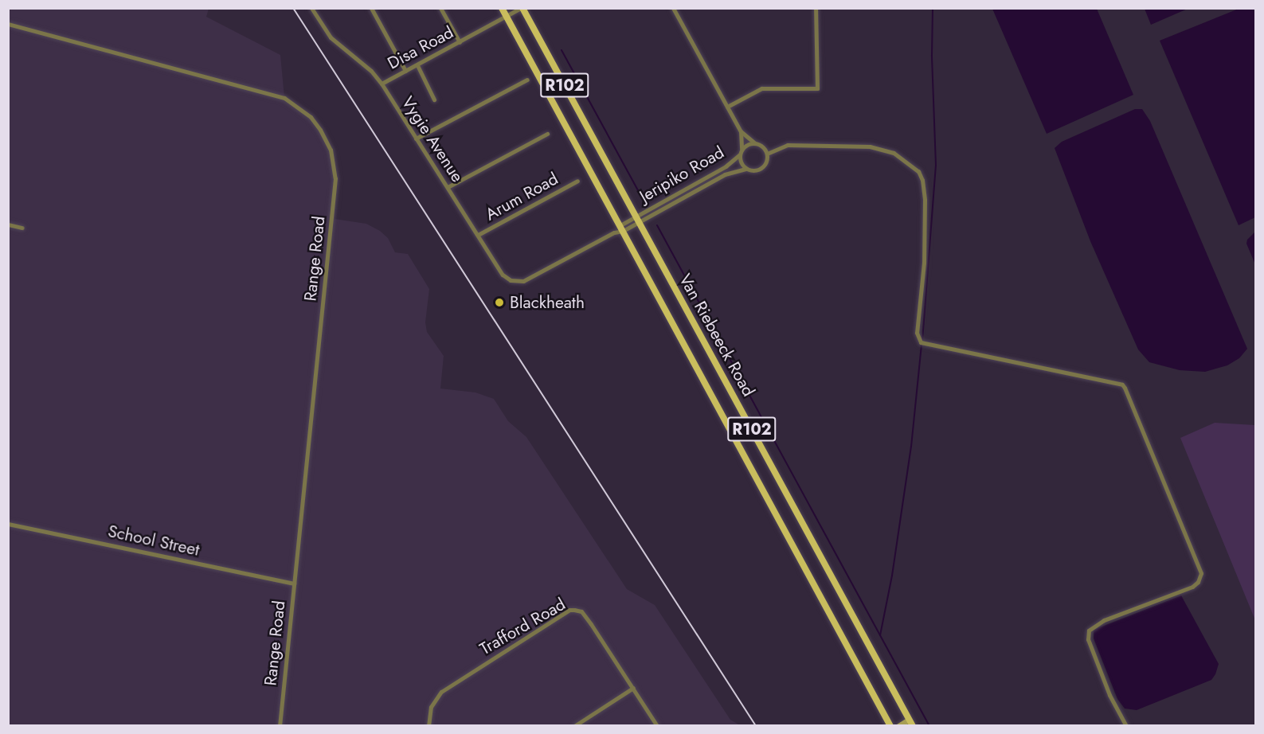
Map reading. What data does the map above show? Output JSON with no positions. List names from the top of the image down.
{
  "streets": {
    "main road": ["R102", "Van Riebeeck Road"],
    "street": [
      "Disa Road",
      "Vygie Avenue",
      "Jeripiko Road",
      "Arum Road",
      "Range Road",
      "School Street",
      "Trafford Road"
    ]
  },
  "crossings": [
    ["Disa Road", "Vygie Avenue"],
    ["Disa Road", "Van Riebeeck Road"],
    ["Vygie Avenue", "Jeripiko Road"],
    ["Vygie Avenue", "Arum Road"],
    ["Vygie Avenue", "Van Riebeeck Road"],
    ["Jeripiko Road", "Van Riebeeck Road"],
    ["Range Road", "School Street"]
  ],
  "places": ["Blackheath"]
}
